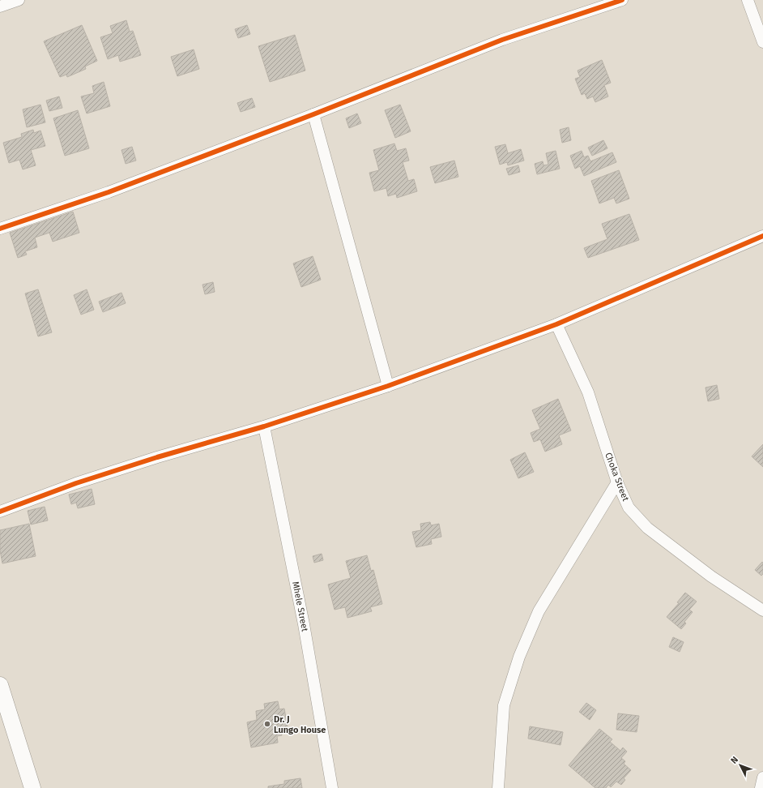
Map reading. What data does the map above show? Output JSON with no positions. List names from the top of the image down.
{
  "streets": {
    "street": ["Choka Street", "Mhele Street"]
  },
  "places": ["Dr. J Lungo House"],
  "north": "top left"
}
